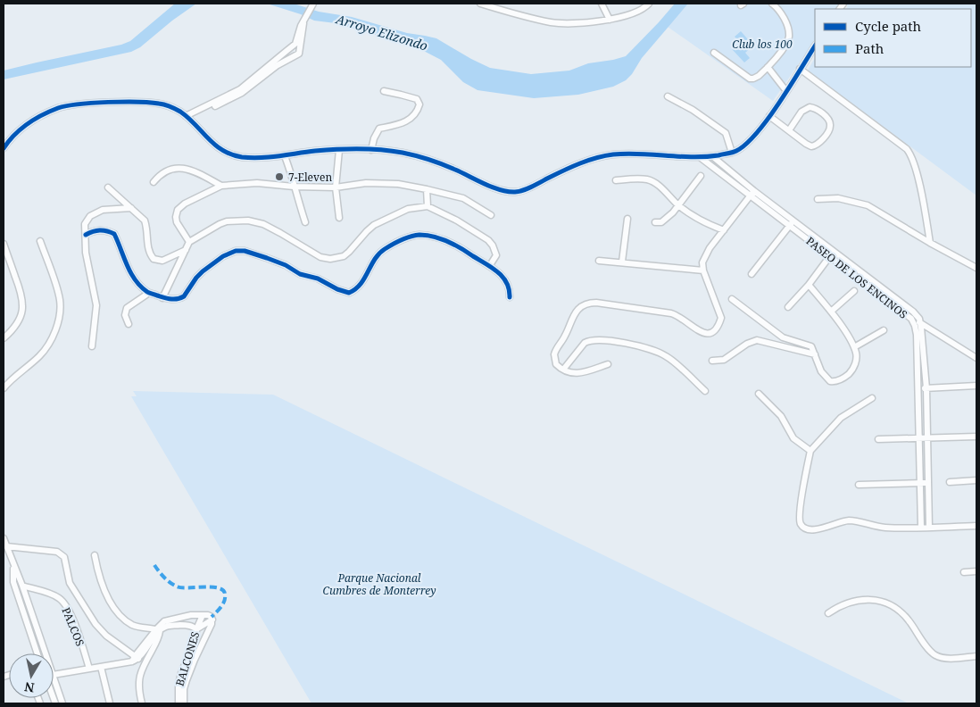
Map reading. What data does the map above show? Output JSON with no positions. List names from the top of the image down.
{
  "streets": {
    "street": ["PASEO DE LOS ENCINOS", "PALCOS", "BALCONES"]
  },
  "water": ["Arroyo Elizondo"],
  "parks": ["Club los 100", "Parque Nacional Cumbres de Monterrey"],
  "places": ["7-Eleven"],
  "legend": ["Cycle path", "Path"],
  "north": "bottom"
}
